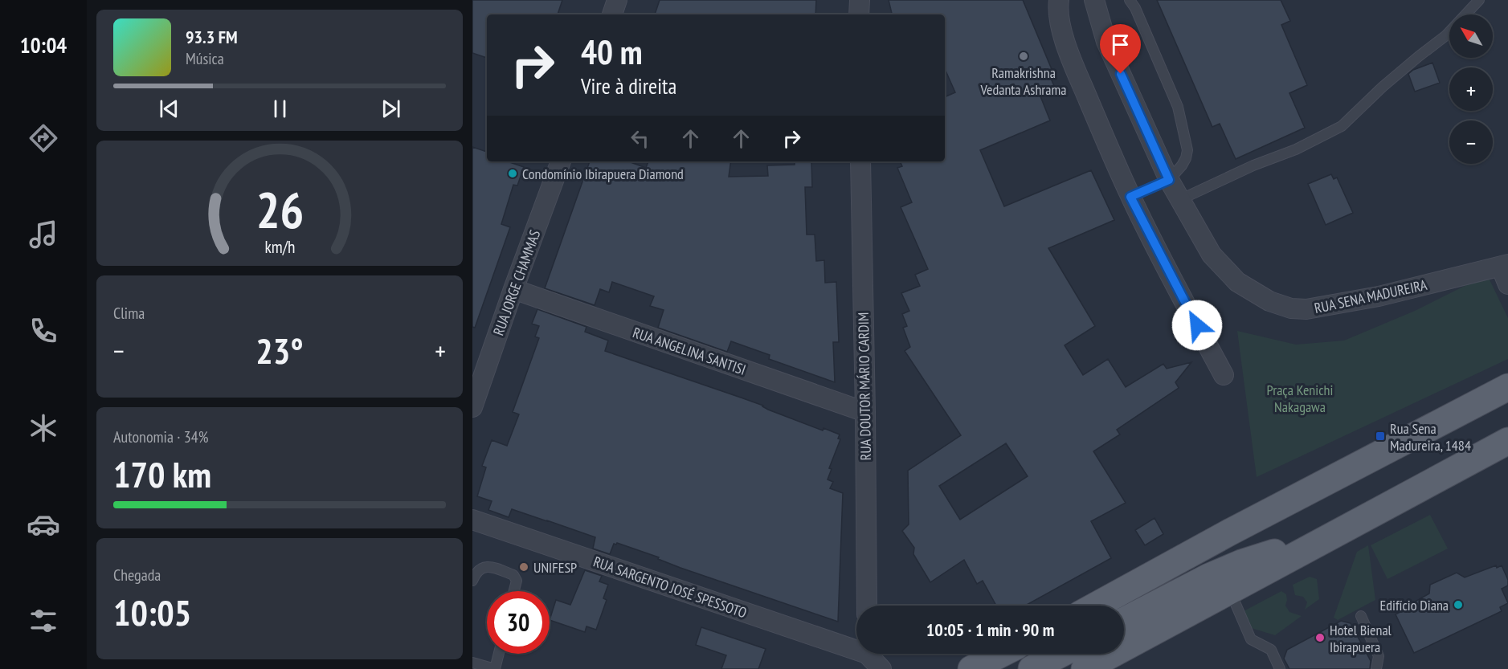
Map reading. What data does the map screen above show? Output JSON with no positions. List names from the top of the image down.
{
  "streets": {
    "street": [
      "RUA JORGE CHAMMAS",
      "RUA SENA MADUREIRA",
      "RUA ANGELINA SANTISI",
      "RUA DOUTOR MÁRIO CARDIM",
      "RUA SARGENTO JOSÉ SPESSOTO"
    ]
  },
  "crossings": [
    ["RUA JORGE CHAMMAS", "RUA ANGELINA SANTISI"],
    ["RUA ANGELINA SANTISI", "RUA DOUTOR MÁRIO CARDIM"]
  ],
  "parks": ["Praça Kenichi Nakagawa"],
  "places": {
    "other": [
      "Ramakrishna Vedanta Ashrama",
      "Condomínio Ibirapuera Diamond",
      "UNIFESP",
      "Edifício Diana",
      "Hotel Bienal Ibirapuera"
    ],
    "transit": ["Rua Sena Madureira, 1484"]
  },
  "north": "top left",
  "page": {
    "tabs": "10:04",
    "map_buttons": ["+", "−"],
    "turn": ["40 m", "Vire à direita"],
    "song": ["93.3 FM", "Música"],
    "tile": [
      "Clima",
      ["Autonomia · 34%", "170 km"],
      ["Chegada", "10:05"]
    ],
    "heat": ["−", "23°", "+"],
    "limit": "30",
    "trip": "10:05 · 1 min · 90 m",
    "gauge": ["26", "km/h"]
  }
}
